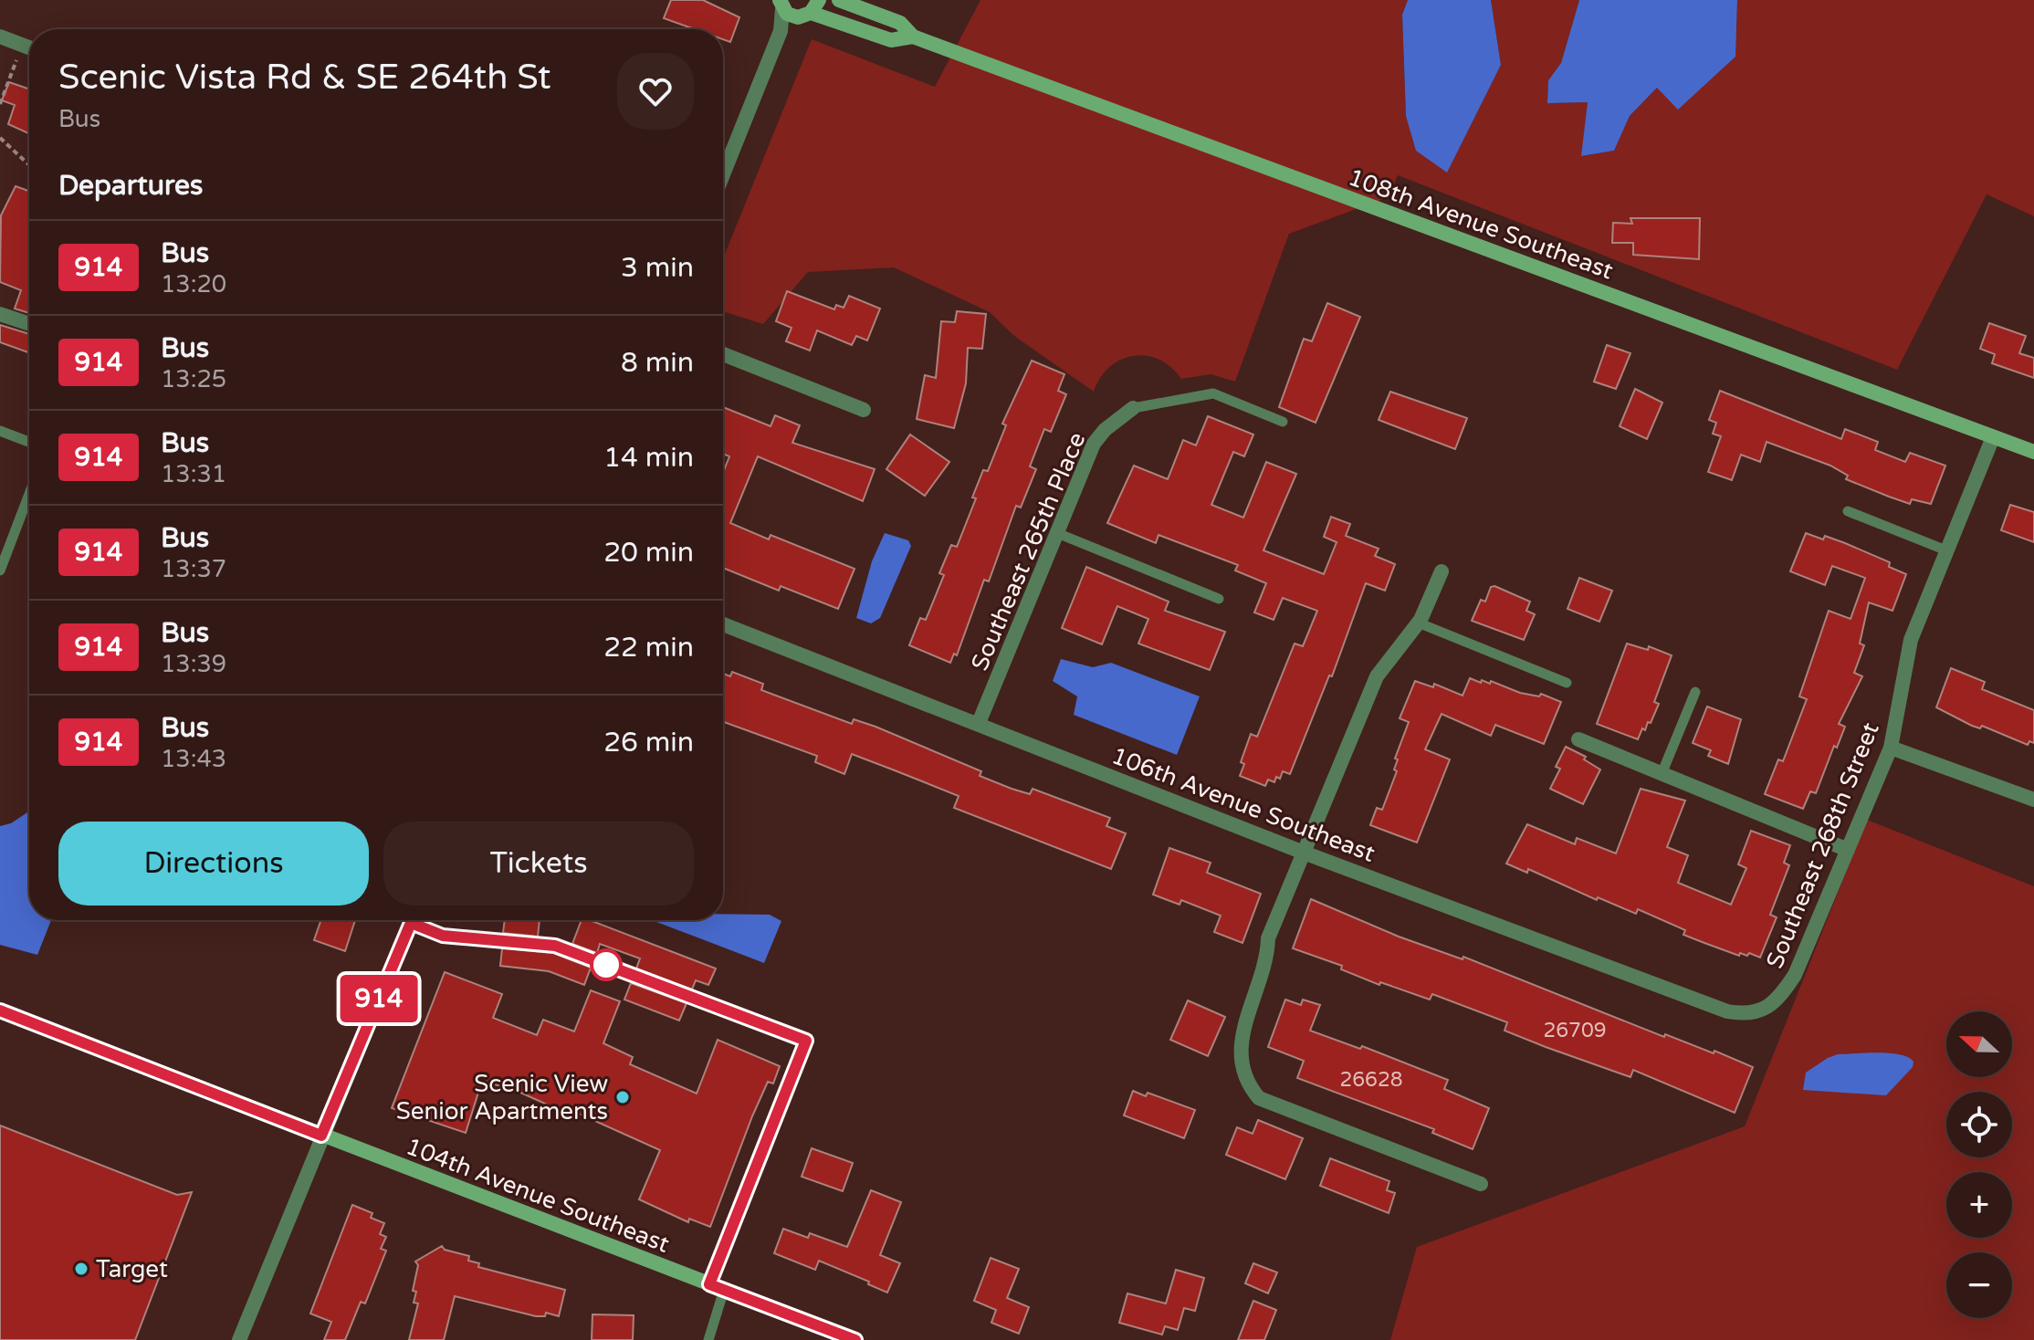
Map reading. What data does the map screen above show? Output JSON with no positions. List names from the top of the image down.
{
  "streets": {
    "street": [
      "108th Avenue Southeast",
      "Southeast 265th Place",
      "106th Avenue Southeast",
      "Southeast 268th Street",
      "104th Avenue Southeast"
    ]
  },
  "crossings": [
    ["108th Avenue Southeast", "Southeast 268th Street"],
    ["Southeast 265th Place", "106th Avenue Southeast"],
    ["106th Avenue Southeast", "Southeast 268th Street"]
  ],
  "places": ["Scenic View Senior Apartments", "Target"],
  "lines": ["bus line 914"],
  "house_numbers": ["26709", "26628"],
  "north": "left",
  "page": {
    "on_map": "914",
    "heading": [
      ["Scenic Vista Rd & SE 264th St", "Bus"],
      "Departures"
    ],
    "list": [
      {
        "mark": "914",
        "name": "Bus",
        "note": "13:20",
        "value": "3 min"
      },
      {
        "mark": "914",
        "name": "Bus",
        "note": "13:25",
        "value": "8 min"
      },
      {
        "mark": "914",
        "name": "Bus",
        "note": "13:31",
        "value": "14 min"
      },
      {
        "mark": "914",
        "name": "Bus",
        "note": "13:37",
        "value": "20 min"
      },
      {
        "mark": "914",
        "name": "Bus",
        "note": "13:39",
        "value": "22 min"
      },
      {
        "mark": "914",
        "name": "Bus",
        "note": "13:43",
        "value": "26 min"
      }
    ],
    "buttons": ["Directions", "Tickets"],
    "map_buttons": ["+", "−"]
  }
}
